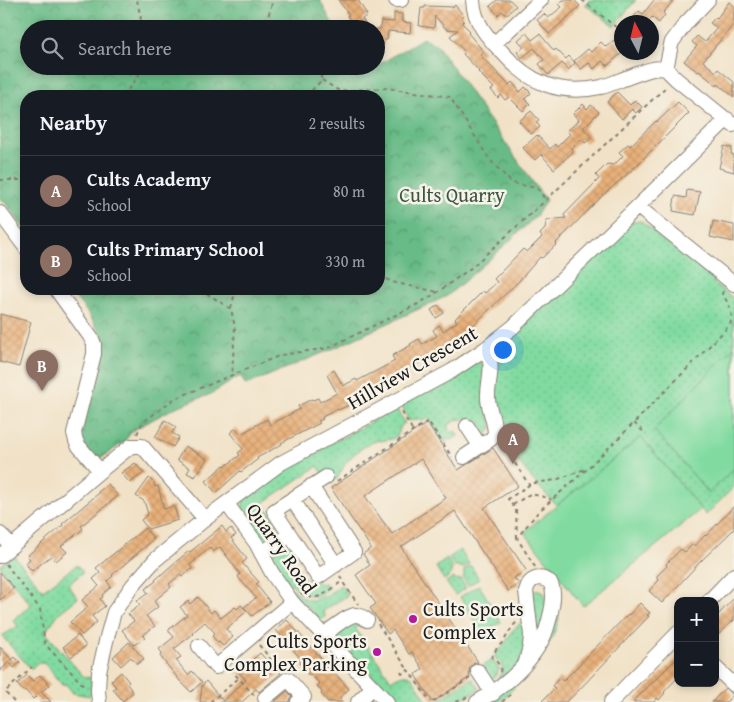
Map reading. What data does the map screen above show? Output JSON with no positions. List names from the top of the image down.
{
  "streets": {
    "street": ["Hillview Crescent", "Quarry Road"]
  },
  "crossings": [
    ["Hillview Crescent", "Quarry Road"]
  ],
  "parks": ["Cults Quarry"],
  "places": ["Cults Sports Complex", "Cults Sports Complex Parking"],
  "north": "top",
  "page": {
    "search": "Search here",
    "heading": ["Nearby", "2 results"],
    "list": [
      {
        "mark": "A",
        "name": "Cults Academy",
        "note": "School",
        "value": "80 m"
      },
      {
        "mark": "B",
        "name": "Cults Primary School",
        "note": "School",
        "value": "330 m"
      }
    ],
    "pins": ["B", "A"],
    "map_buttons": ["+", "−"]
  }
}
